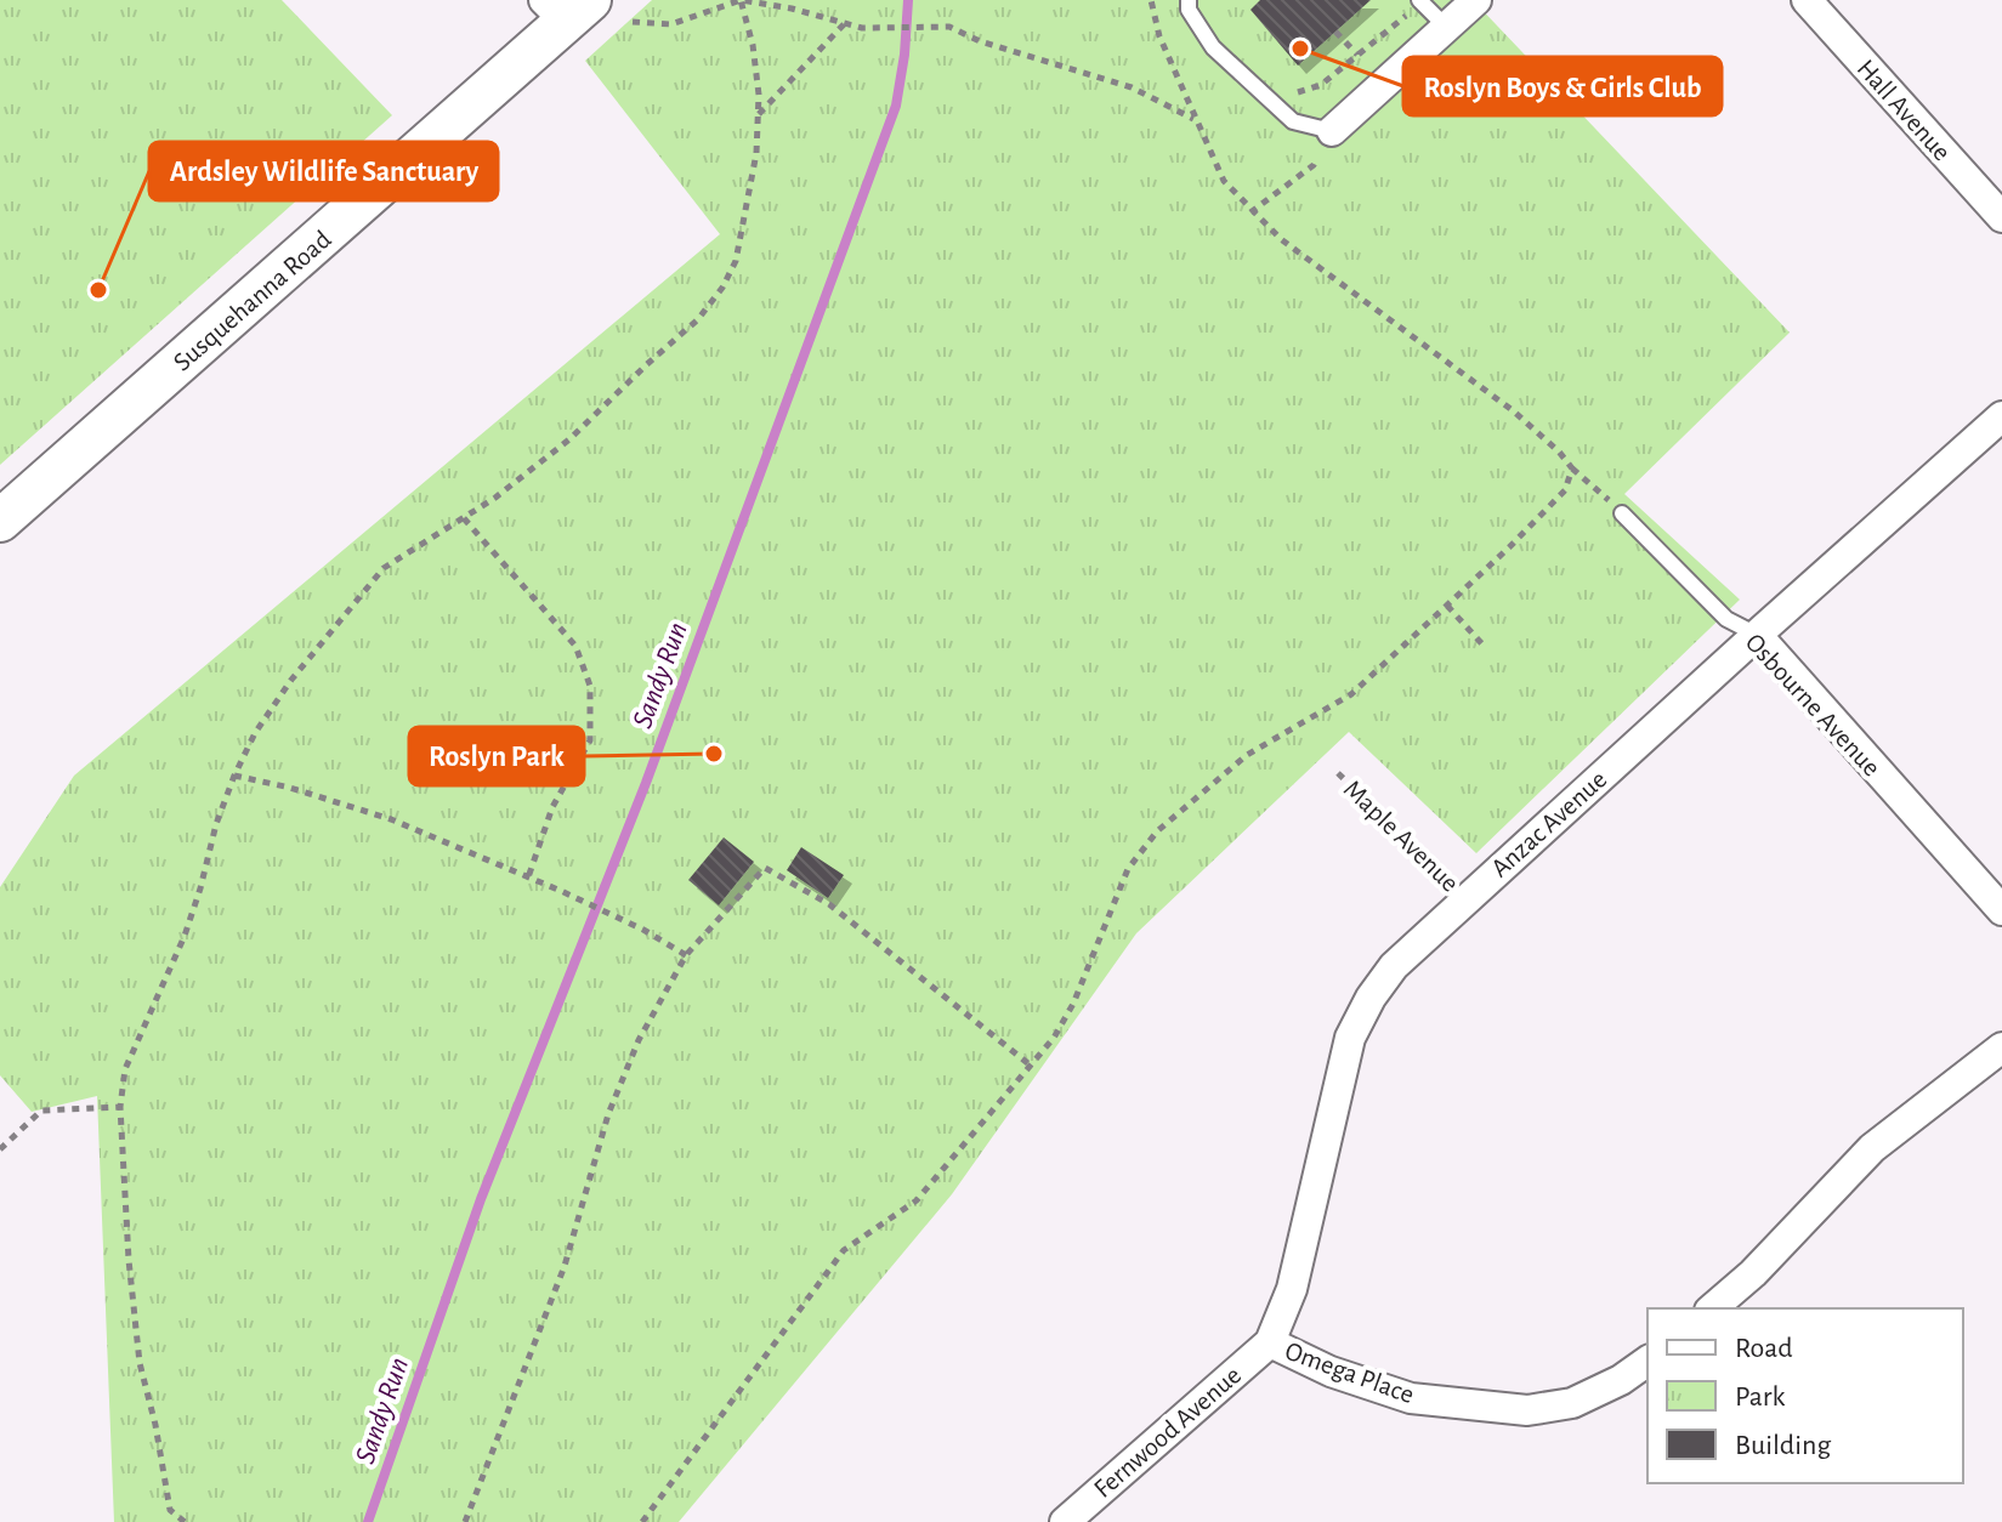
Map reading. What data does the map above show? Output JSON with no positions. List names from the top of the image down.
{
  "streets": {
    "main road": ["Susquehanna Road"],
    "street": [
      "Hall Avenue",
      "Osbourne Avenue",
      "Anzac Avenue",
      "Omega Place",
      "Fernwood Avenue"
    ],
    "path": ["Maple Avenue"]
  },
  "crossings": [
    ["Osbourne Avenue", "Anzac Avenue"],
    ["Anzac Avenue", "Maple Avenue"],
    ["Anzac Avenue", "Omega Place"],
    ["Anzac Avenue", "Fernwood Avenue"],
    ["Omega Place", "Fernwood Avenue"]
  ],
  "water": ["Sandy Run"],
  "places": ["Roslyn Boys & Girls Club", "Ardsley Wildlife Sanctuary", "Roslyn Park"],
  "legend": ["Road", "Park", "Building"]
}
